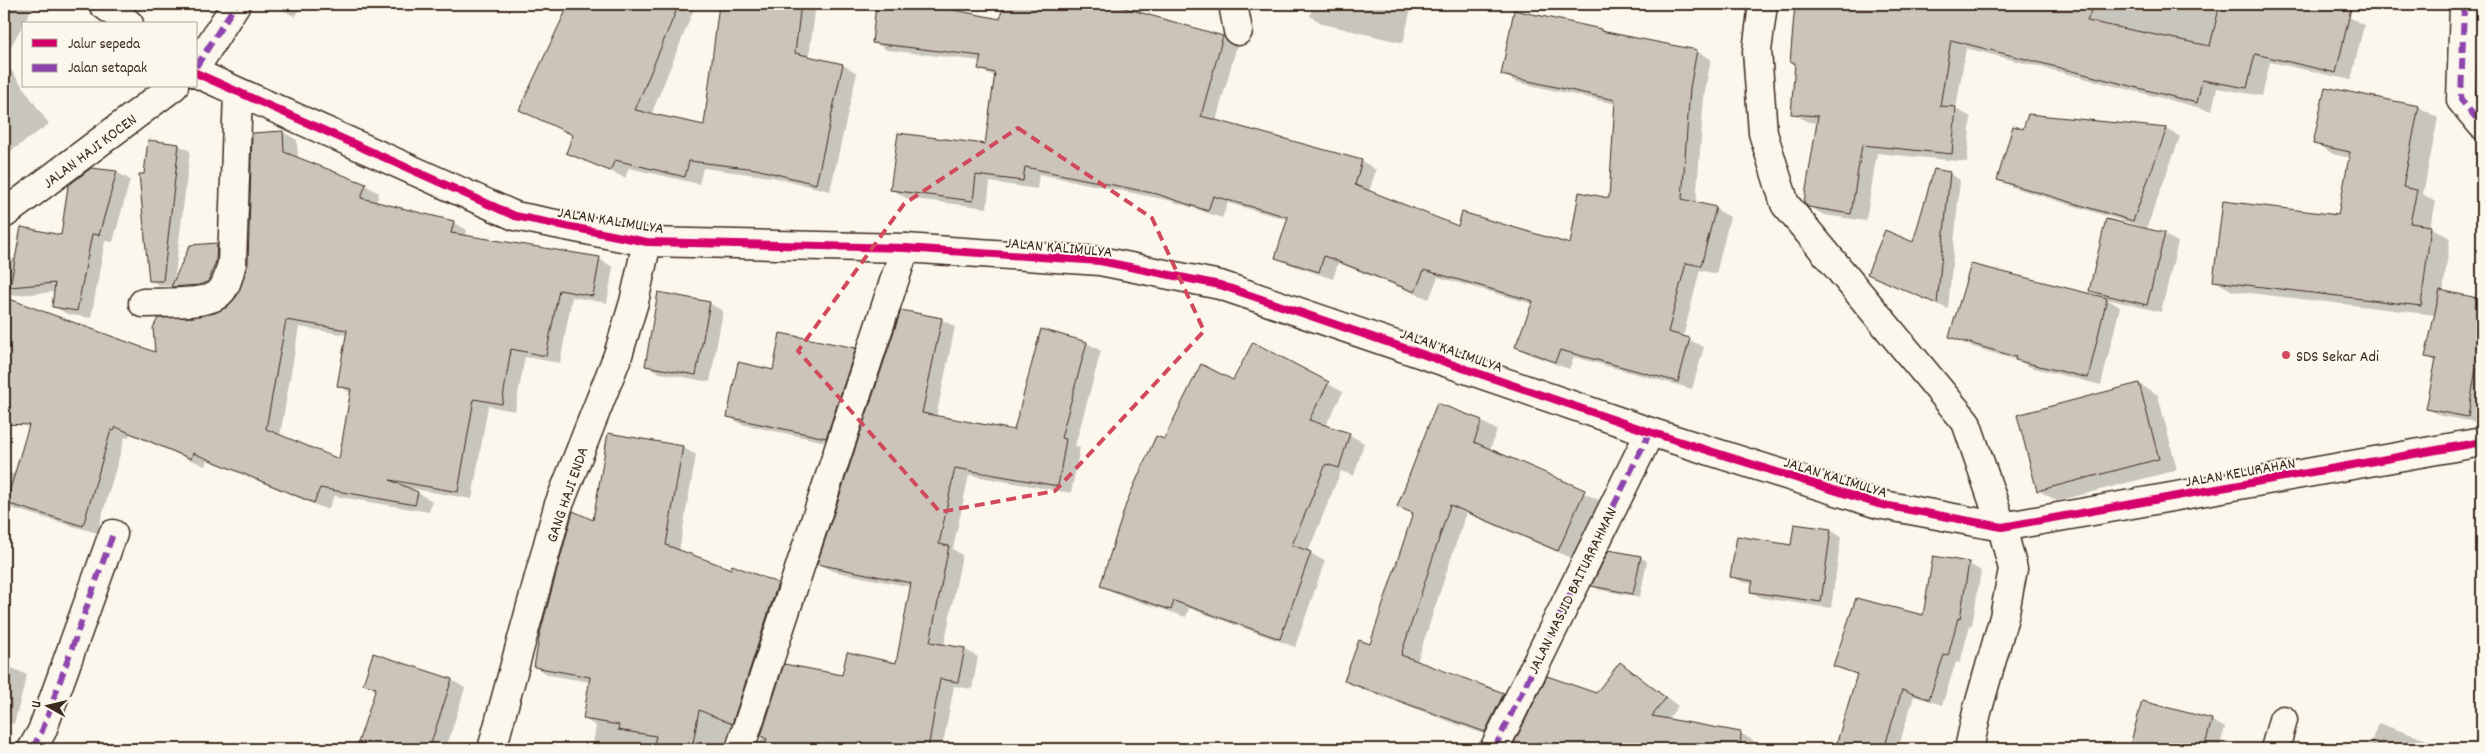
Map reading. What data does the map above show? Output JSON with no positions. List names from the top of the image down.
{
  "streets": {
    "street": [
      "JALAN HAJI KOCEN",
      "JALAN KALIMULYA",
      "JALAN KELURAHAN",
      "GANG HAJI ENDA",
      "JALAN MASJID BAITURRAHMAN"
    ]
  },
  "crossings": [
    ["JALAN KALIMULYA", "JALAN KELURAHAN"],
    ["JALAN KALIMULYA", "GANG HAJI ENDA"],
    ["JALAN KALIMULYA", "JALAN MASJID BAITURRAHMAN"]
  ],
  "places": ["SDS Sekar Adi"],
  "legend": ["Jalur sepeda", "Jalan setapak"],
  "north": "left"
}
